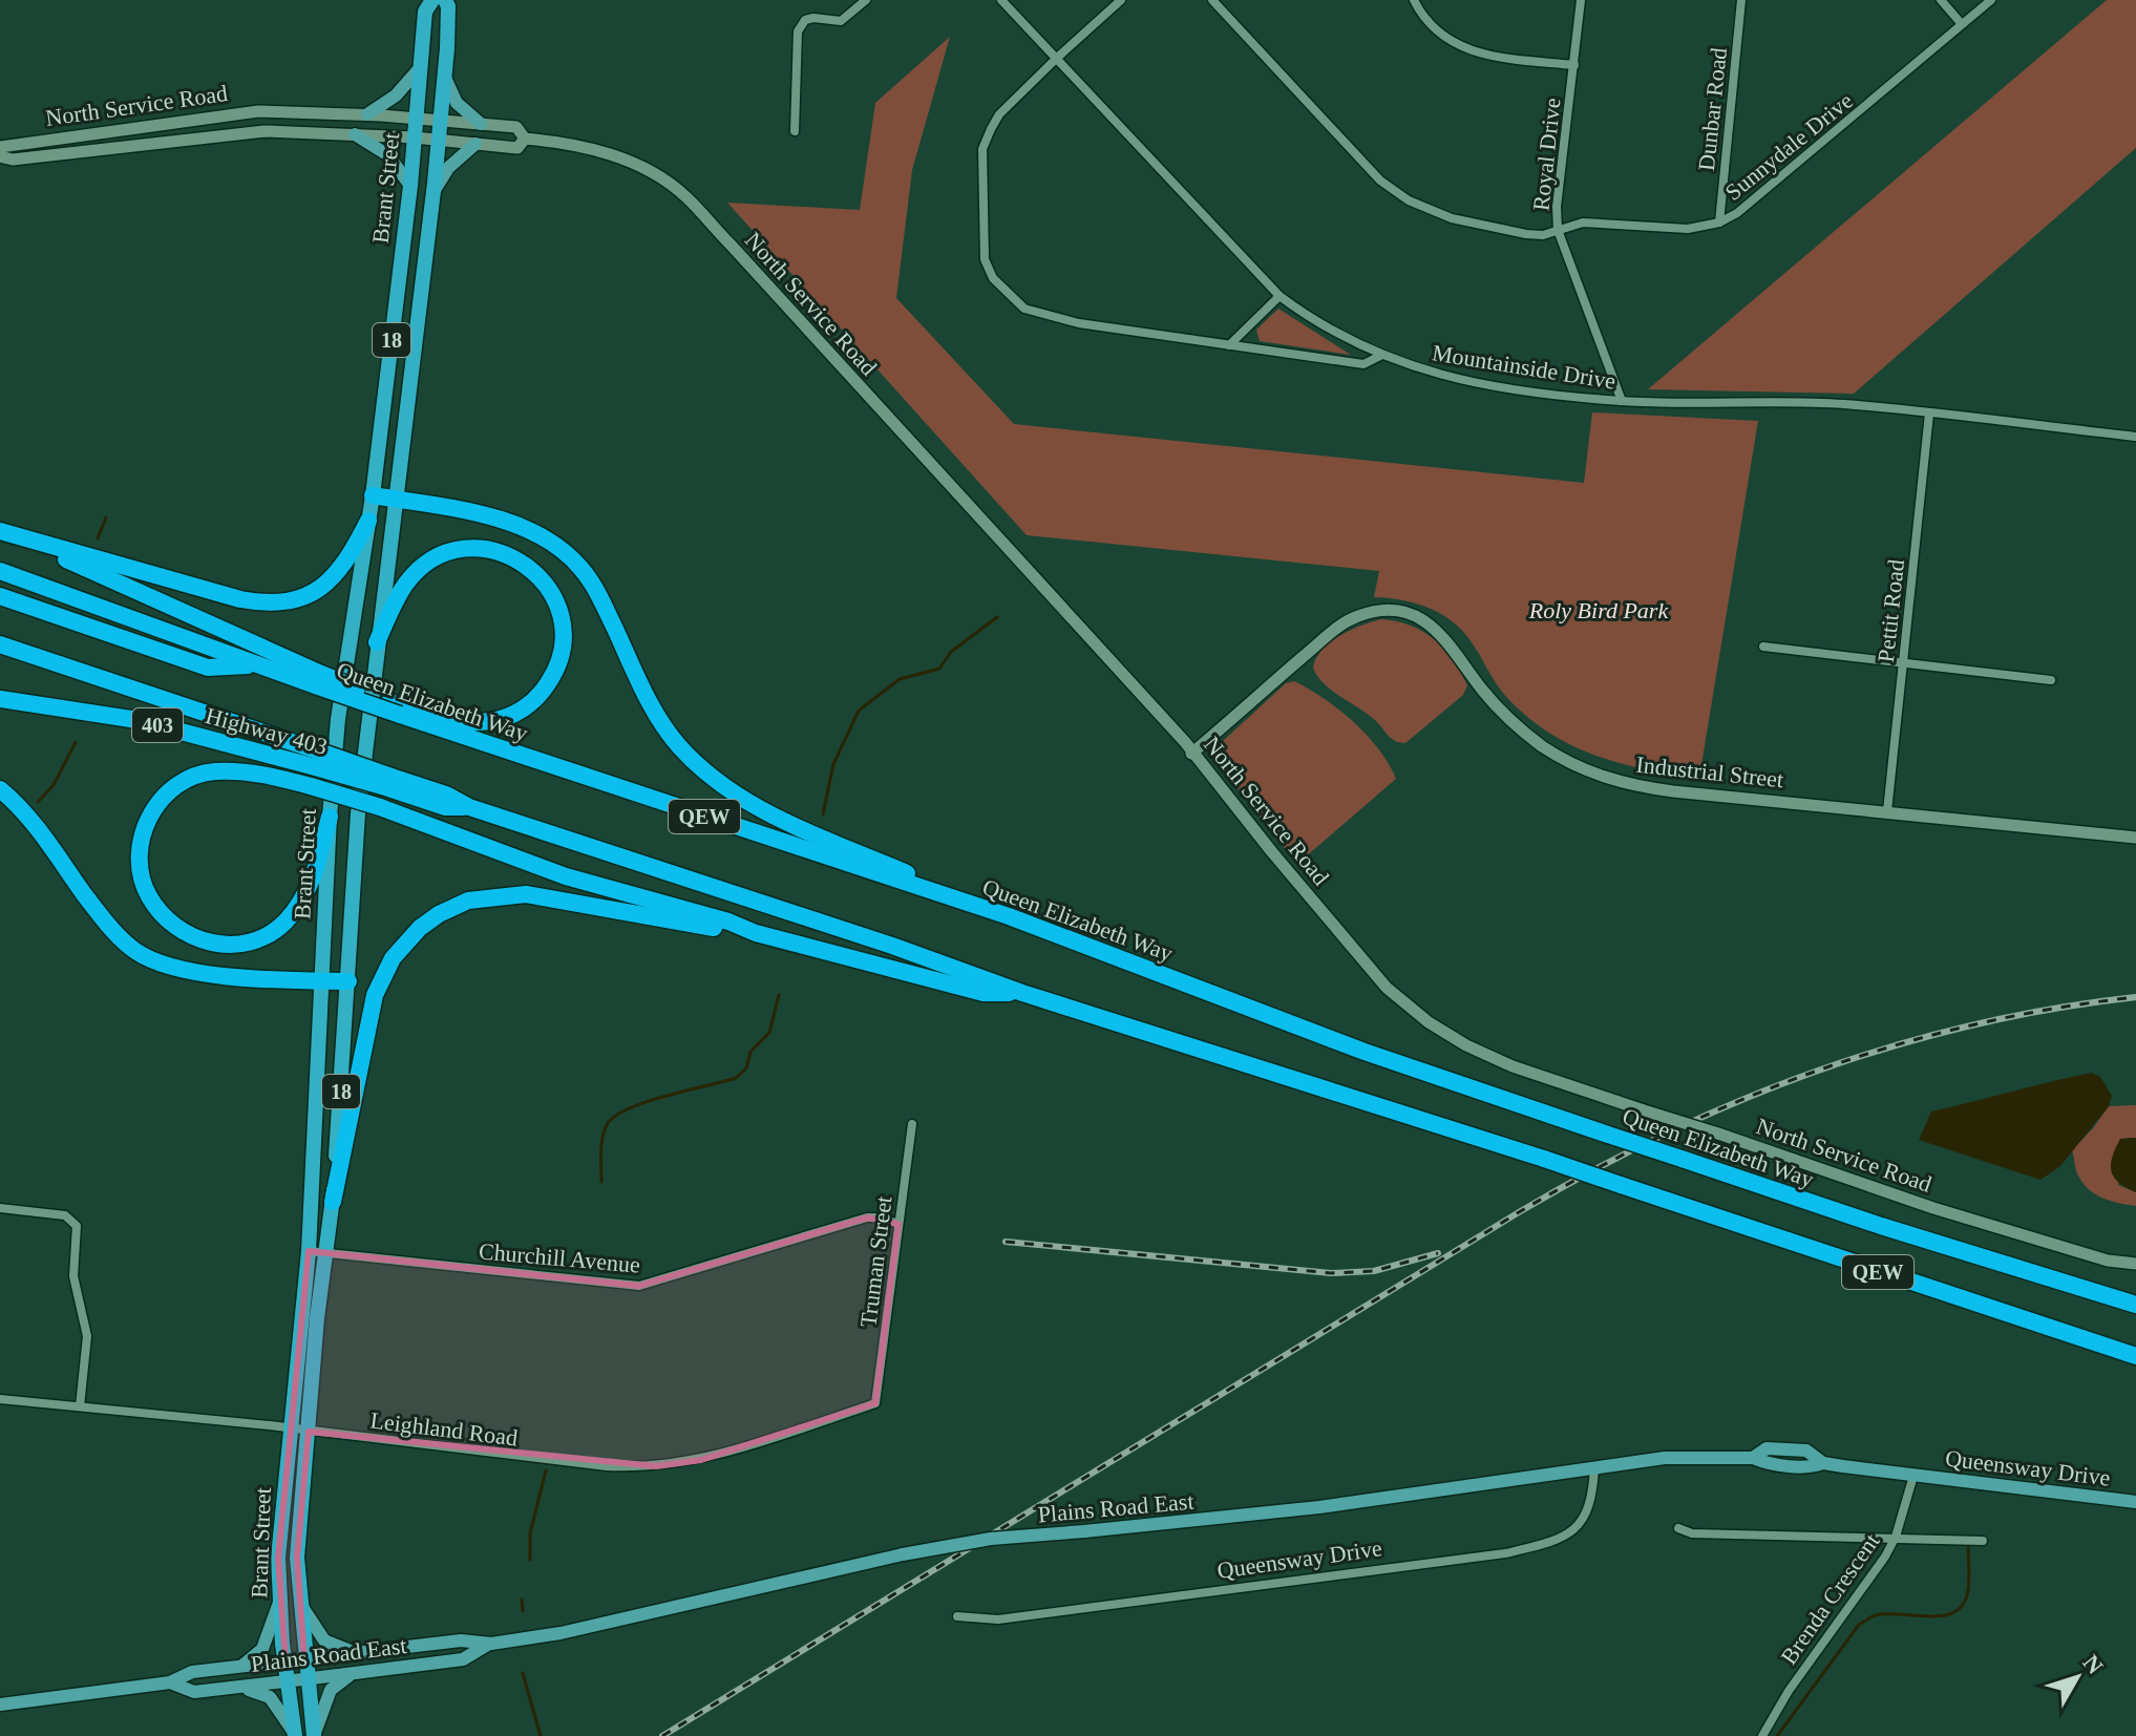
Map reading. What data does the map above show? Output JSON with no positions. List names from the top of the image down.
{
  "streets": {
    "highway": [
      "Queen Elizabeth Way",
      "403",
      "Highway 403",
      "QEW"
    ],
    "main road": [
      "Brant Street",
      "18",
      "Queensway Drive",
      "Plains Road East"
    ],
    "street": [
      "North Service Road",
      "Dunbar Road",
      "Sunnydale Drive",
      "Royal Drive",
      "Mountainside Drive",
      "Pettit Road",
      "Industrial Street",
      "Churchill Avenue",
      "Truman Street",
      "Leighland Road",
      "Brenda Crescent"
    ]
  },
  "crossings": [
    ["North Service Road", "Brant Street"],
    ["North Service Road", "Industrial Street"],
    ["Dunbar Road", "Sunnydale Drive"],
    ["Sunnydale Drive", "Royal Drive"],
    ["Royal Drive", "Mountainside Drive"],
    ["Brant Street", "Churchill Avenue"],
    ["Brant Street", "Leighland Road"],
    ["Brant Street", "Plains Road East"],
    ["Mountainside Drive", "Pettit Road"],
    ["Pettit Road", "Industrial Street"],
    ["Highway 403", "QEW"],
    ["Churchill Avenue", "Truman Street"],
    ["Truman Street", "Leighland Road"],
    ["Queensway Drive", "Plains Road East"],
    ["Queensway Drive", "Brenda Crescent"],
    ["Plains Road East", "Brenda Crescent"]
  ],
  "parks": ["Roly Bird Park"],
  "north": "top right"
}
